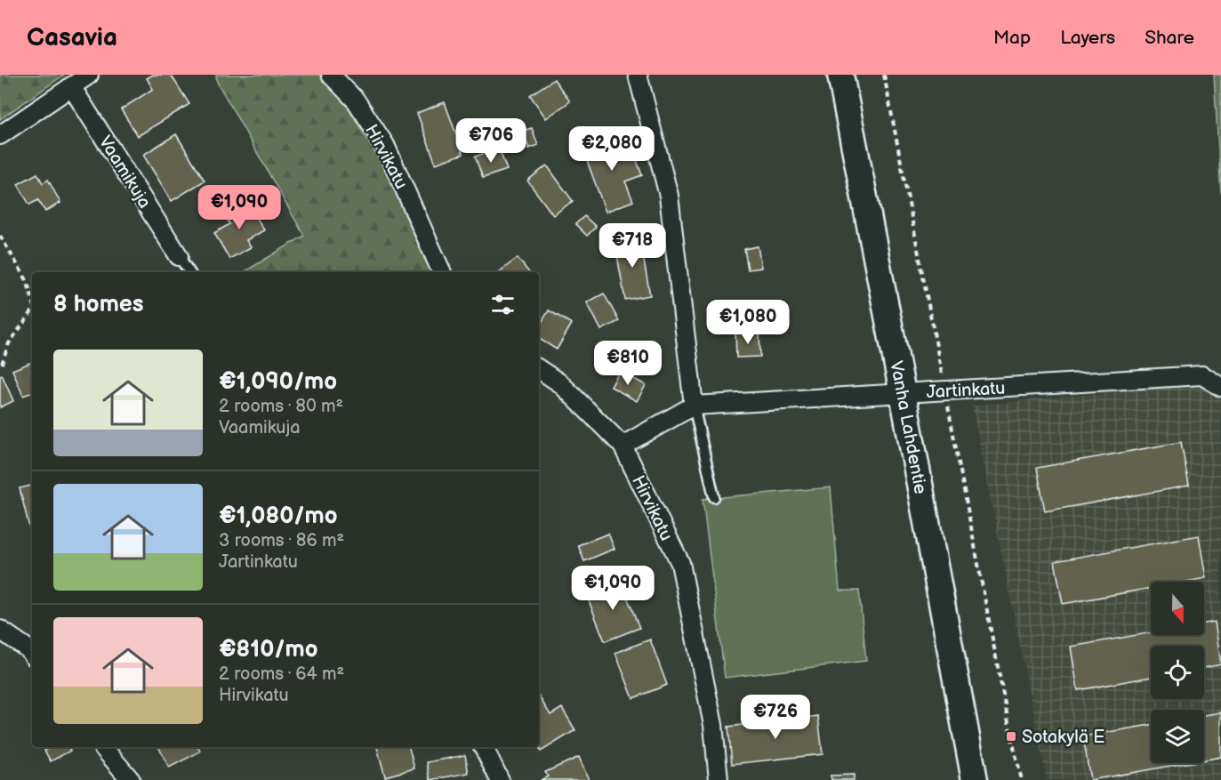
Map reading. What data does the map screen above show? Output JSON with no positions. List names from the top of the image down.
{
  "streets": {
    "main road": ["Vanha Lahdentie"],
    "street": ["Hirvikatu", "Vaamikuja", "Jartinkatu"]
  },
  "crossings": [
    ["Hirvikatu", "Jartinkatu"],
    ["Jartinkatu", "Vanha Lahdentie"]
  ],
  "places": {
    "transit": ["Sotakylä E"]
  },
  "north": "bottom",
  "page": {
    "header": "Casavia",
    "nav": ["Map", "Layers", "Share"],
    "price": [
      "€706",
      "€2,080",
      "€1,090",
      "€718",
      "€1,080",
      "€810",
      "€1,090",
      "€726"
    ],
    "heading": "8 homes",
    "list": [
      {
        "name": "€1,090/mo",
        "note": "2 rooms · 80 m² · Vaamikuja"
      },
      {
        "name": "€1,080/mo",
        "note": "3 rooms · 86 m² · Jartinkatu"
      },
      {
        "name": "€810/mo",
        "note": "2 rooms · 64 m² · Hirvikatu"
      }
    ]
  }
}
